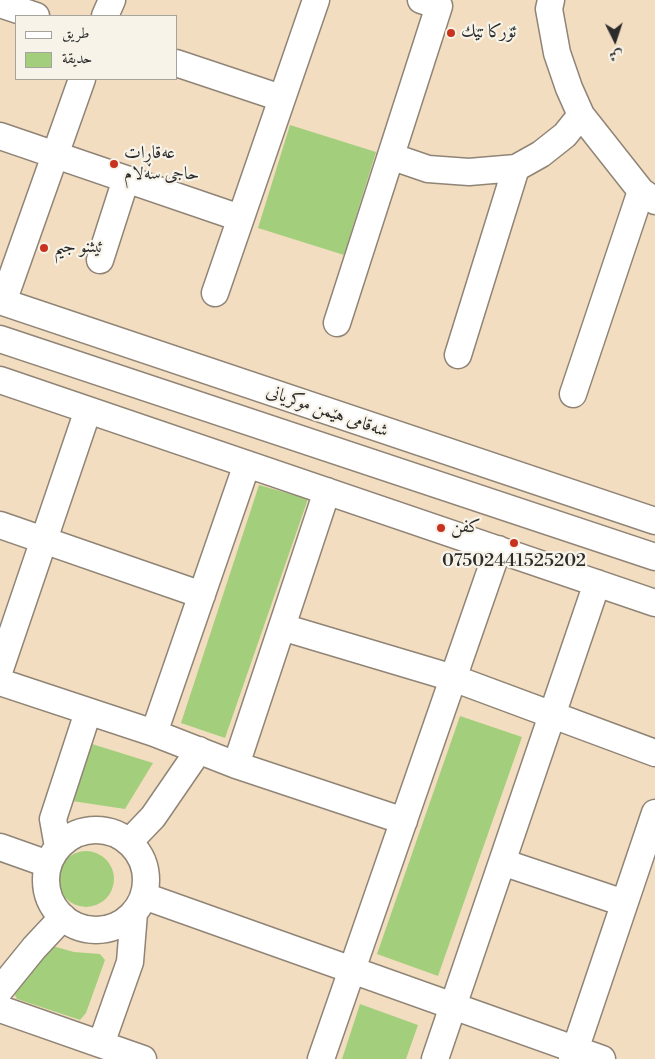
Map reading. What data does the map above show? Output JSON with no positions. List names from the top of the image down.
{
  "streets": {
    "street": ["شەقامی هێمن موکریانی"]
  },
  "places": [
    "ئۆركا تێك",
    "عەقاڕات حاجی سەلام",
    "ئيثنو جيم",
    "كفن",
    "07502441525202"
  ],
  "legend": ["طريق", "حديقة"],
  "north": "bottom"
}
